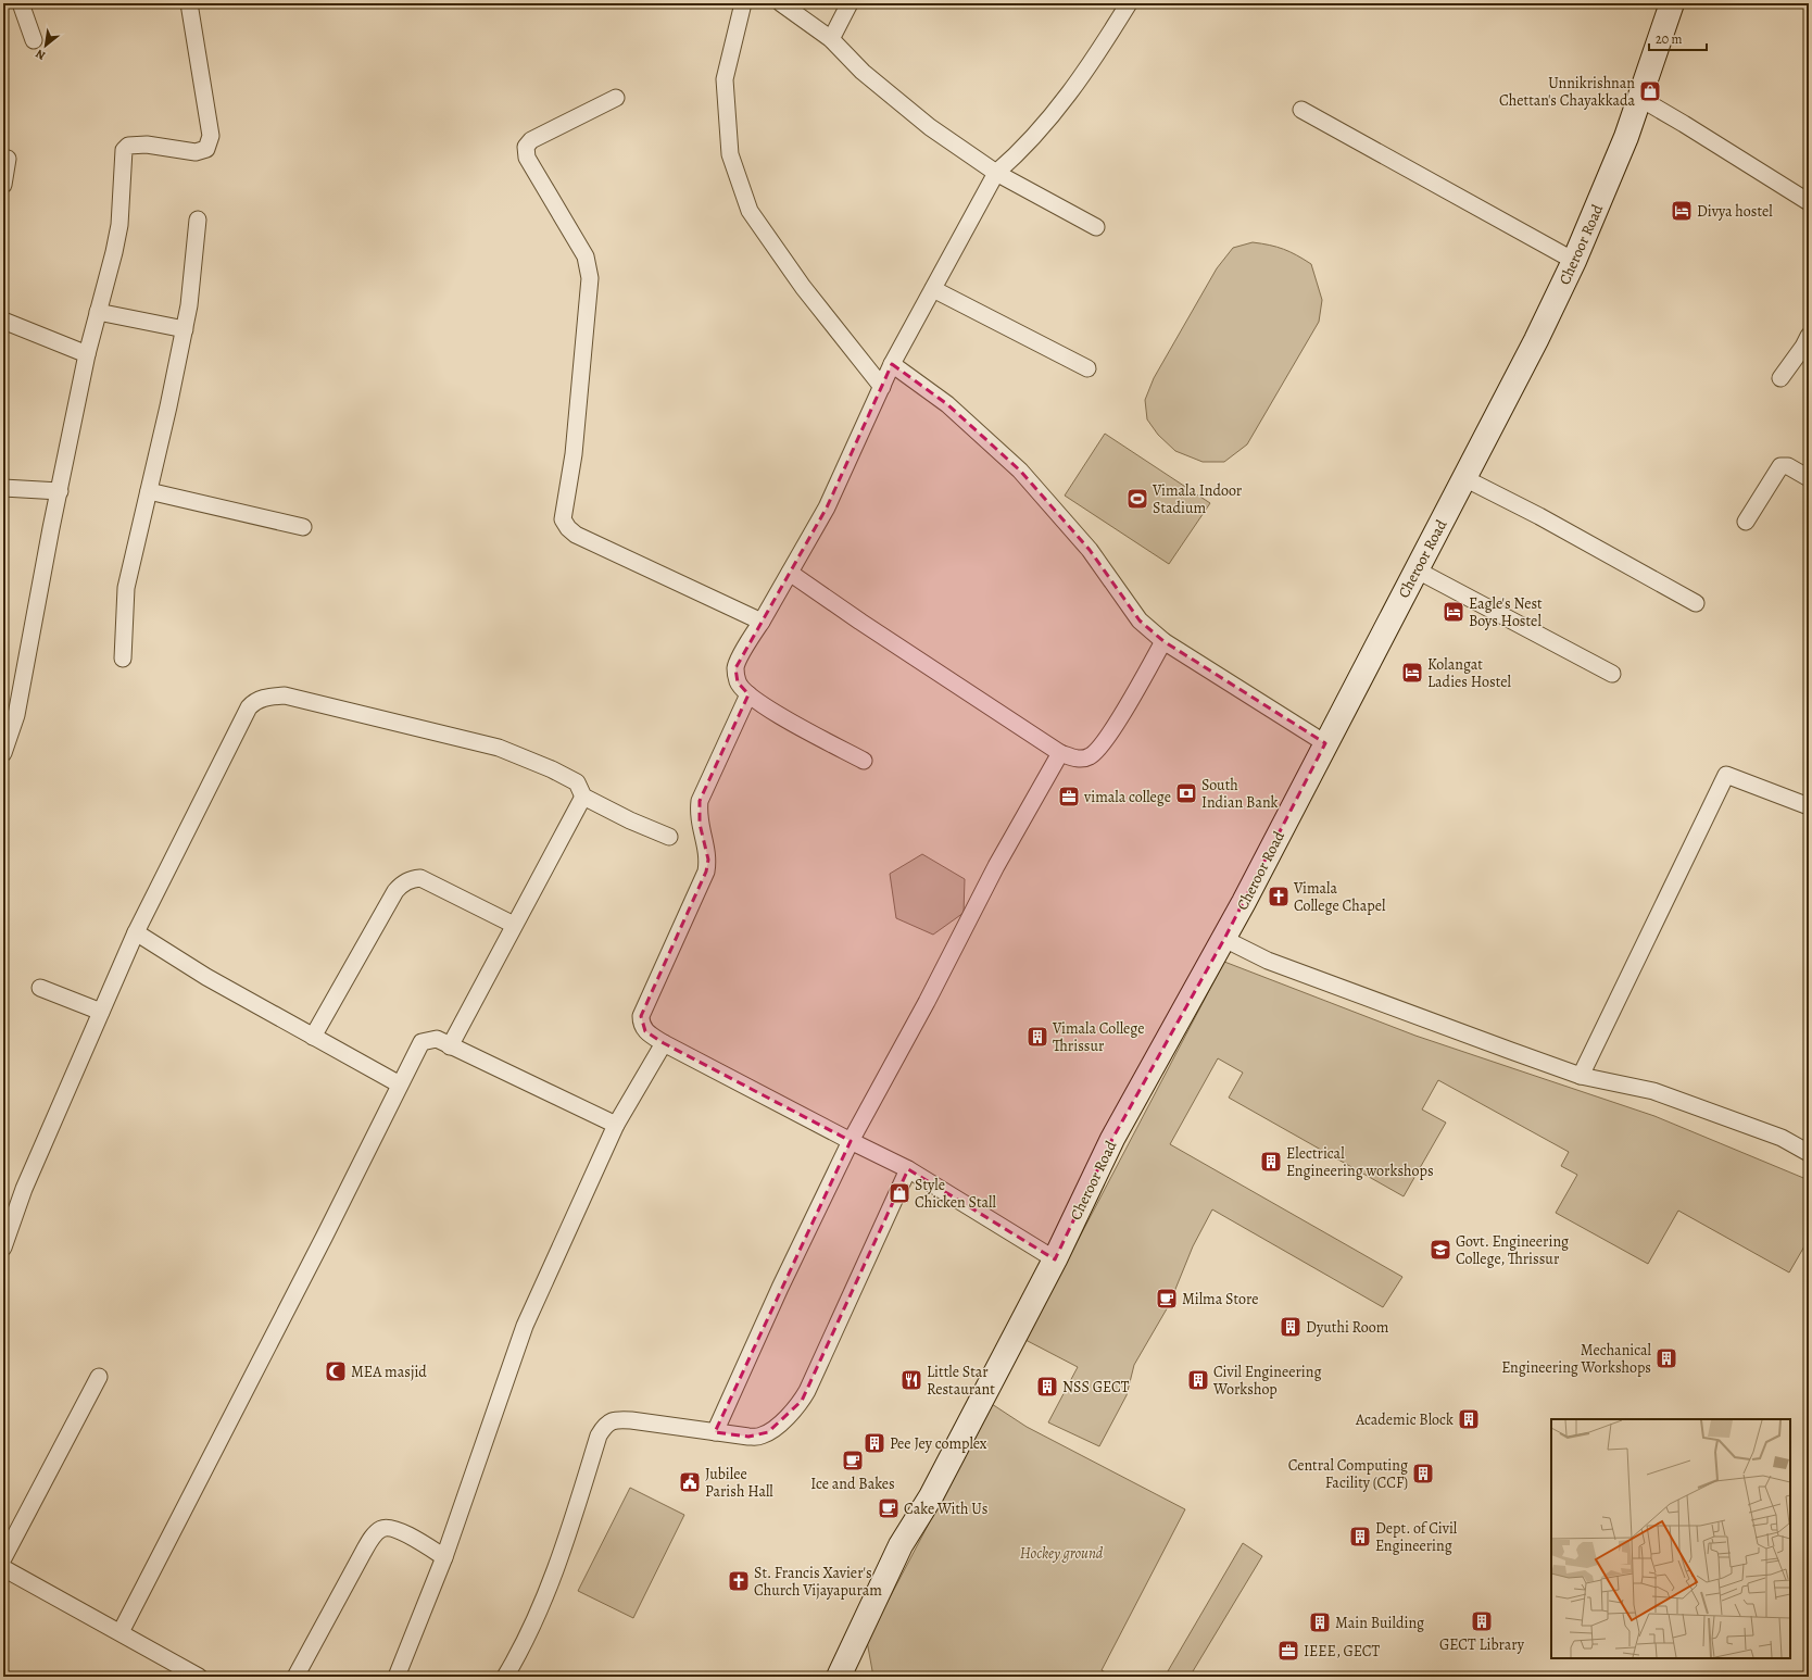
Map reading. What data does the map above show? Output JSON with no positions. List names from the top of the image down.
{
  "streets": {
    "main road": ["Cheroor Road"]
  },
  "parks": ["Hockey ground"],
  "places": {
    "shop": ["Unnikrishnan Chettan's Chayakkada", "Style Chicken Stall"],
    "hotel": ["Divya hostel", "Eagle's Nest Boys Hostel", "Kolangat Ladies Hostel"],
    "sports": ["Vimala Indoor Stadium"],
    "bank": ["South Indian Bank"],
    "office": ["vimala college", "IEEE, GECT"],
    "church": ["Vimala College Chapel", "St. Francis Xavier's Church Vijayapuram"],
    "building": [
      "Vimala College Thrissur",
      "Electrical Engineering workshops",
      "Dyuthi Room",
      "Mechanical Engineering Workshops",
      "Civil Engineering Workshop",
      "NSS GECT",
      "Academic Block",
      "Pee Jey complex",
      "Central Computing Facility (CCF)",
      "Dept. of Civil Engineering",
      "GECT Library",
      "Main Building"
    ],
    "school or university": ["Govt. Engineering College, Thrissur"],
    "cafe": ["Milma Store", "Ice and Bakes", "Cake With Us"],
    "mosque": ["MEA masjid"],
    "restaurant": ["Little Star Restaurant"],
    "public building": ["Jubilee Parish Hall"]
  },
  "scale_bar": "20 m",
  "north": "bottom left"
}
